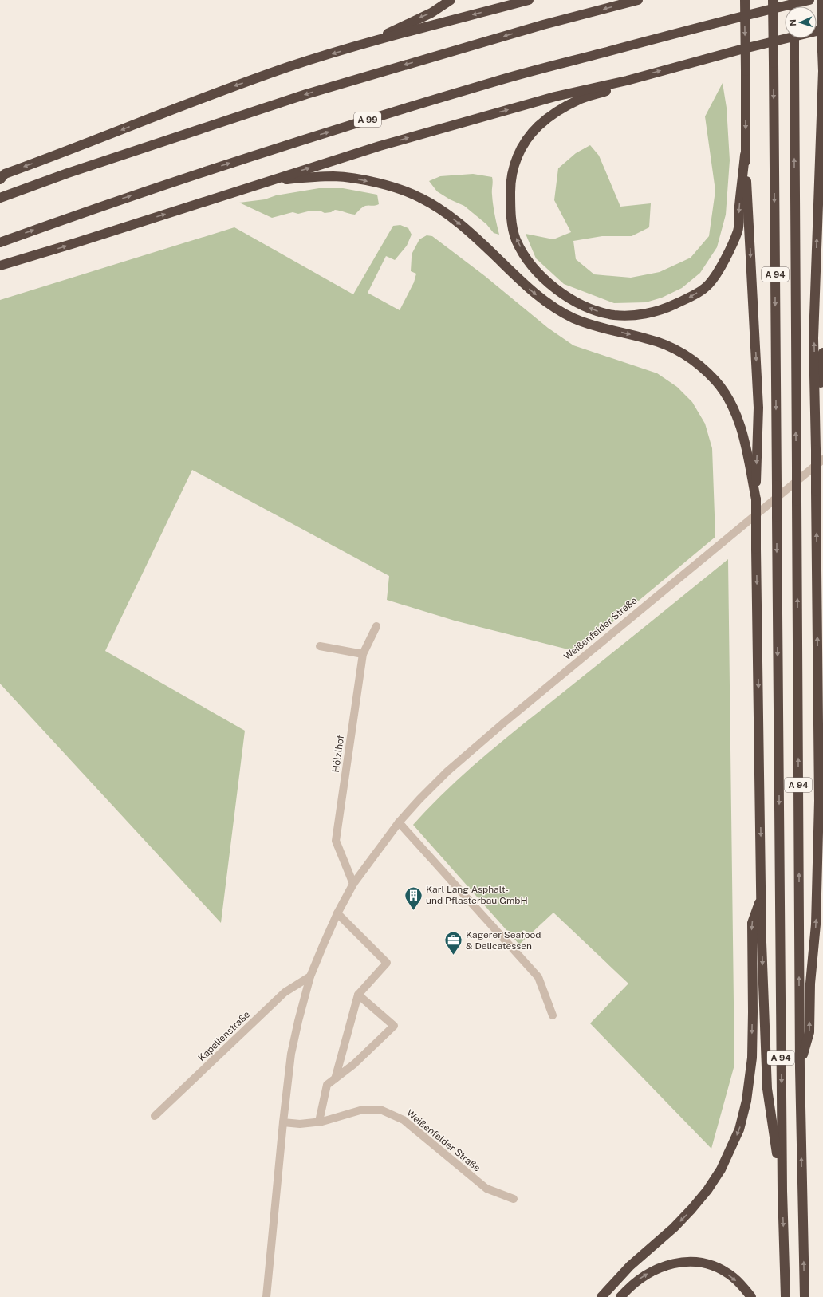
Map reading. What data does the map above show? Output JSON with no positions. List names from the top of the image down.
{
  "streets": {
    "highway": ["A 99", "A 94"],
    "street": ["Weißenfelder Straße", "Hölzlhof", "Kapellenstraße"]
  },
  "crossings": [
    ["Weißenfelder Straße", "Hölzlhof"],
    ["Weißenfelder Straße", "Kapellenstraße"]
  ],
  "places": {
    "building": ["Karl Lang Asphalt- und Pflasterbau GmbH"],
    "office": ["Kagerer Seafood & Delicatessen"]
  },
  "north": "left"
}
